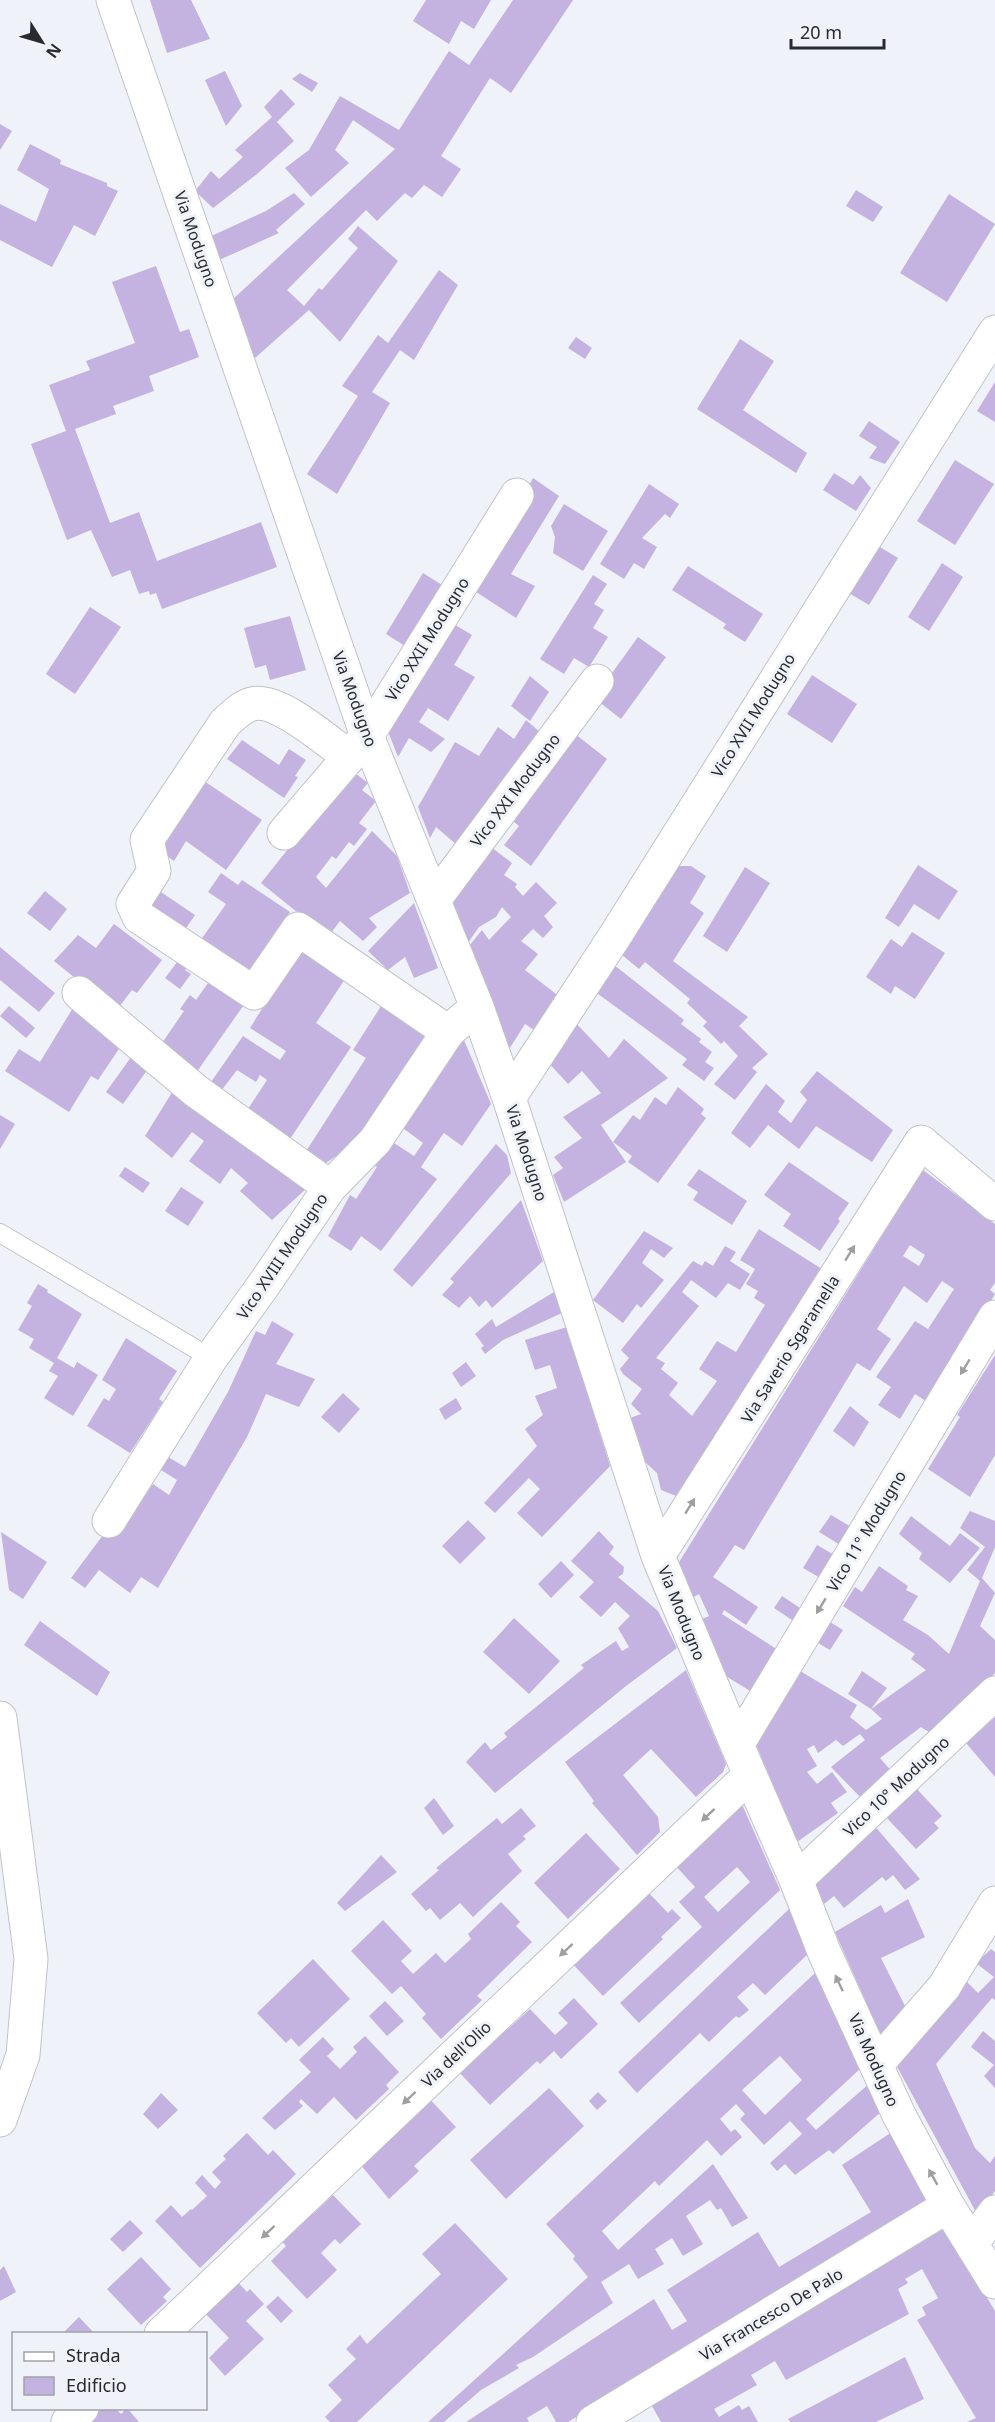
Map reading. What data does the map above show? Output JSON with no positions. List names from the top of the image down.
{
  "streets": {
    "main road": [
      "Via Modugno",
      "Vico XXII Modugno",
      "Vico XVII Modugno",
      "Vico XXI Modugno",
      "Vico XVIII Modugno",
      "Via Saverio Sgaramella",
      "Vico 11° Modugno",
      "Vico 10° Modugno",
      "Via dell'Olio",
      "Via Francesco De Palo"
    ]
  },
  "crossings": [
    ["Via Modugno", "Vico XXII Modugno"],
    ["Via Modugno", "Vico XVII Modugno"],
    ["Via Modugno", "Vico XXI Modugno"],
    ["Via Modugno", "Vico XVIII Modugno"],
    ["Via Modugno", "Via Saverio Sgaramella"],
    ["Via Modugno", "Vico 11° Modugno"],
    ["Via Modugno", "Vico 10° Modugno"],
    ["Via Modugno", "Via dell'Olio"],
    ["Via Modugno", "Via Francesco De Palo"]
  ],
  "one_way": ["Via Saverio Sgaramella", "Vico 11° Modugno", "Via dell'Olio"],
  "legend": ["Strada", "Edificio"],
  "scale_bar": "20 m",
  "north": "bottom right"
}
